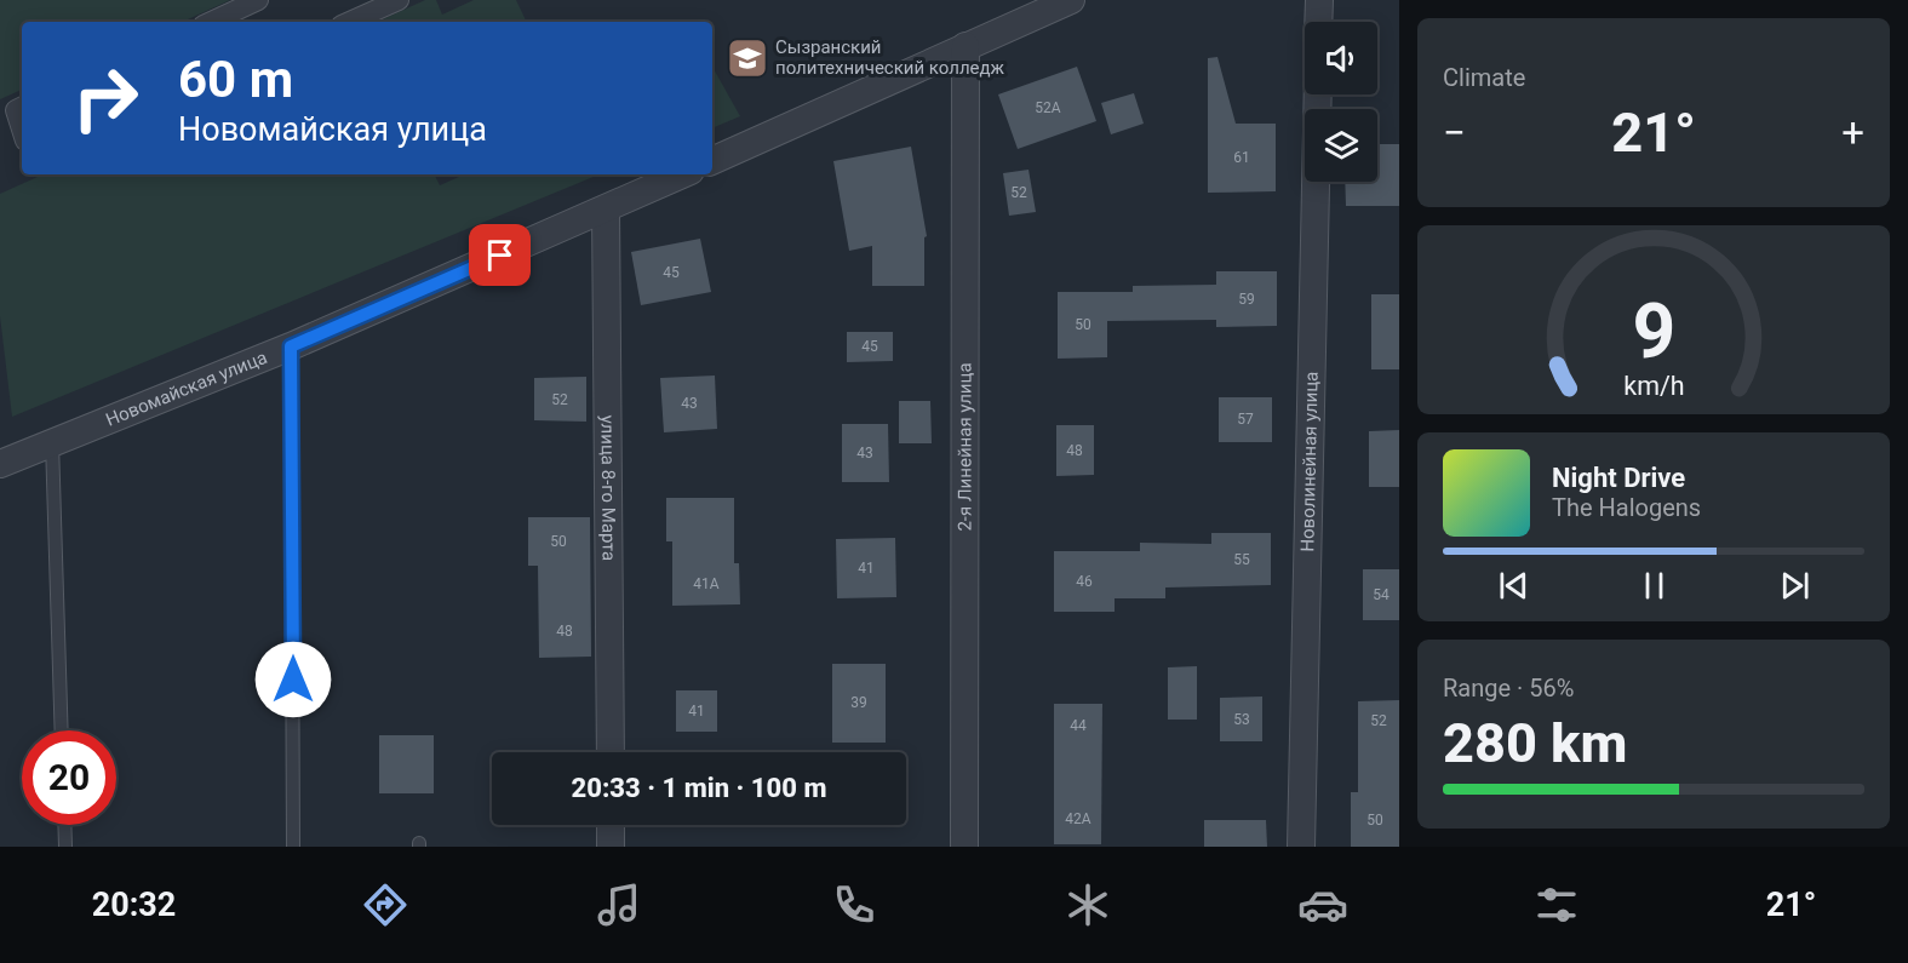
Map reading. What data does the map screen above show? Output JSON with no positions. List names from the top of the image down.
{
  "streets": {
    "street": [
      "Новомайская улица",
      "2-я Линейная улица",
      "Новолинейная улица",
      "улица 8-го Марта"
    ]
  },
  "crossings": [
    ["Новомайская улица", "улица 8-го Марта"]
  ],
  "places": {
    "school or university": ["Сызранский политехнический колледж"]
  },
  "house_numbers": [
    "52А",
    "61",
    "52",
    "45",
    "59",
    "50",
    "45",
    "52",
    "43",
    "57",
    "48",
    "43",
    "50",
    "55",
    "41",
    "46",
    "41А",
    "54",
    "48",
    "39",
    "41",
    "53",
    "52",
    "44",
    "42А",
    "50"
  ],
  "page": {
    "tile": [
      "Climate",
      ["Range · 56%", "280 km"]
    ],
    "turn": ["60 m", "Новомайская улица"],
    "heat": ["−", "21°", "+"],
    "song": ["Night Drive", "The Halogens"],
    "limit": "20",
    "trip": "20:33 · 1 min · 100 m",
    "tabs": ["20:32", "21°"],
    "gauge": ["9", "km/h"]
  }
}
